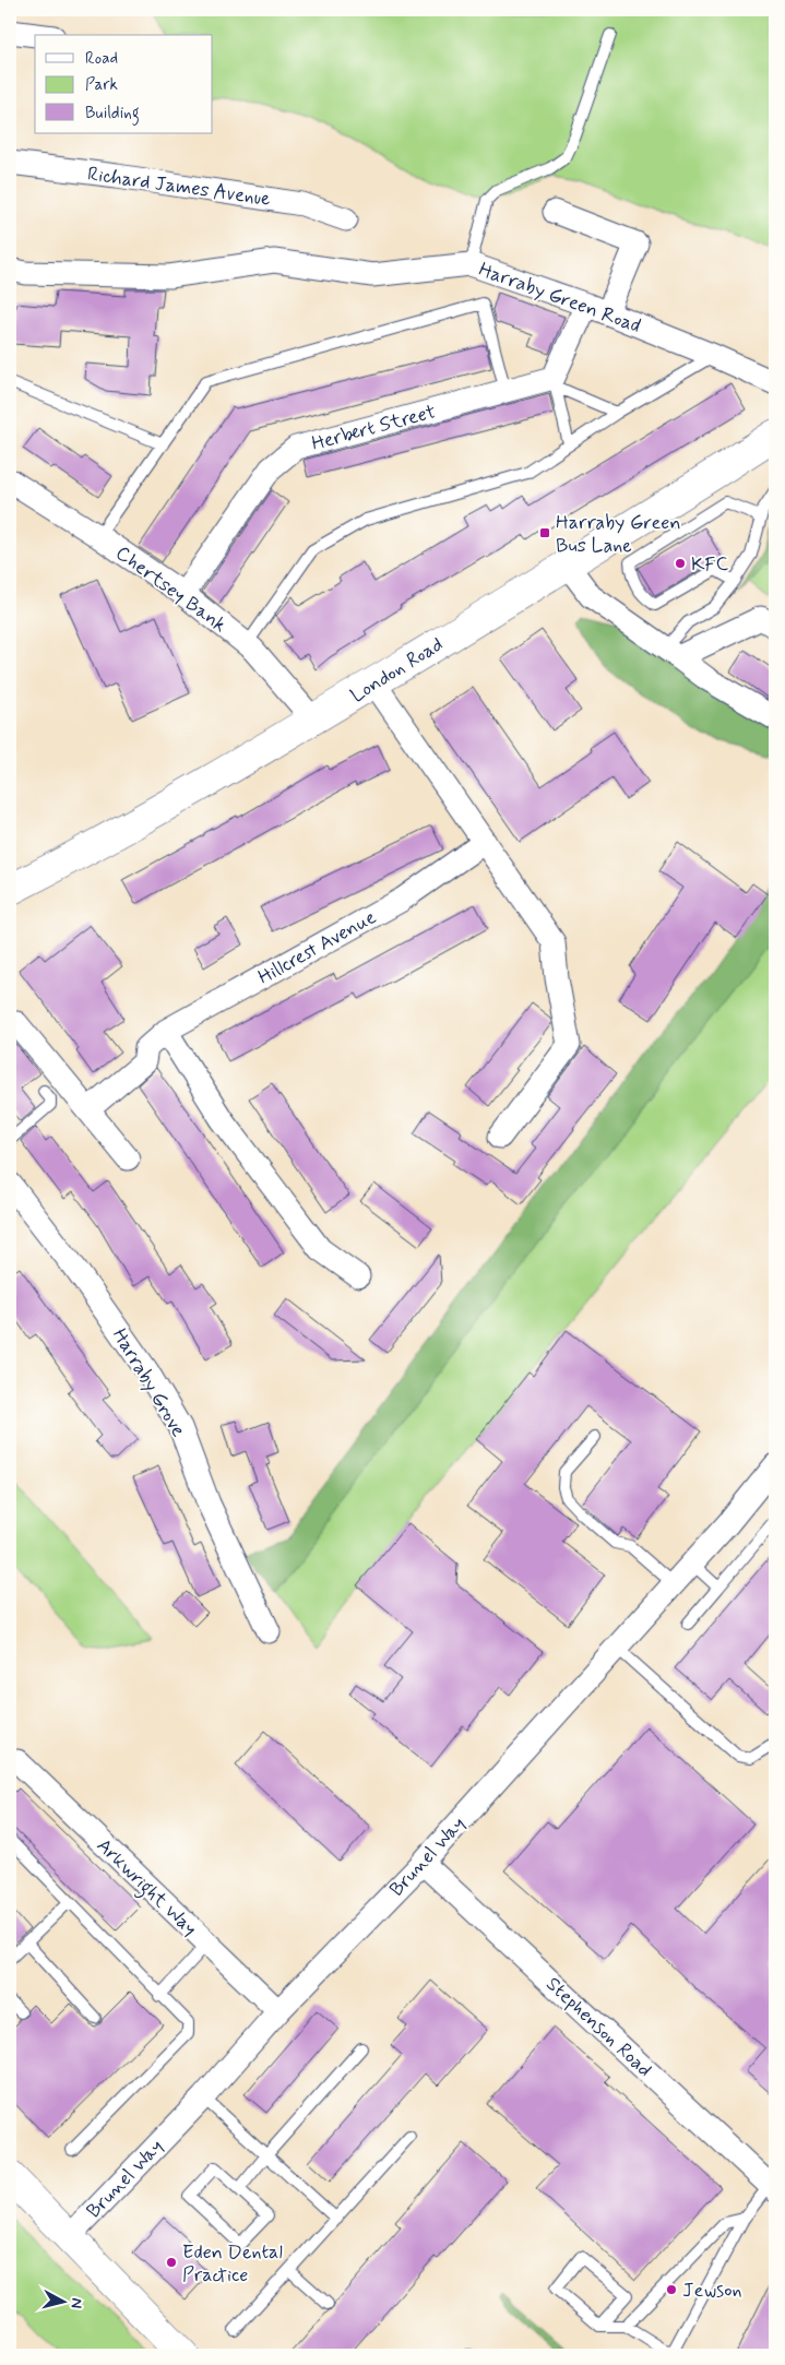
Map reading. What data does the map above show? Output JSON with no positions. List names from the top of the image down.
{
  "streets": {
    "main road": ["London Road"],
    "street": [
      "Richard James Avenue",
      "Harraby Green Road",
      "Herbert Street",
      "Chertsey Bank",
      "Hillcrest Avenue",
      "Harraby Grove",
      "Brunel Way",
      "Arkwright Way",
      "Stephenson Road"
    ]
  },
  "crossings": [
    ["Herbert Street", "Chertsey Bank"],
    ["Chertsey Bank", "London Road"],
    ["Brunel Way", "Arkwright Way"],
    ["Brunel Way", "Stephenson Road"]
  ],
  "places": {
    "transit": ["Harraby Green Bus Lane"],
    "other": ["KFC", "Eden Dental Practice", "Jewson"]
  },
  "legend": ["Road", "Park", "Building"],
  "north": "right"
}
